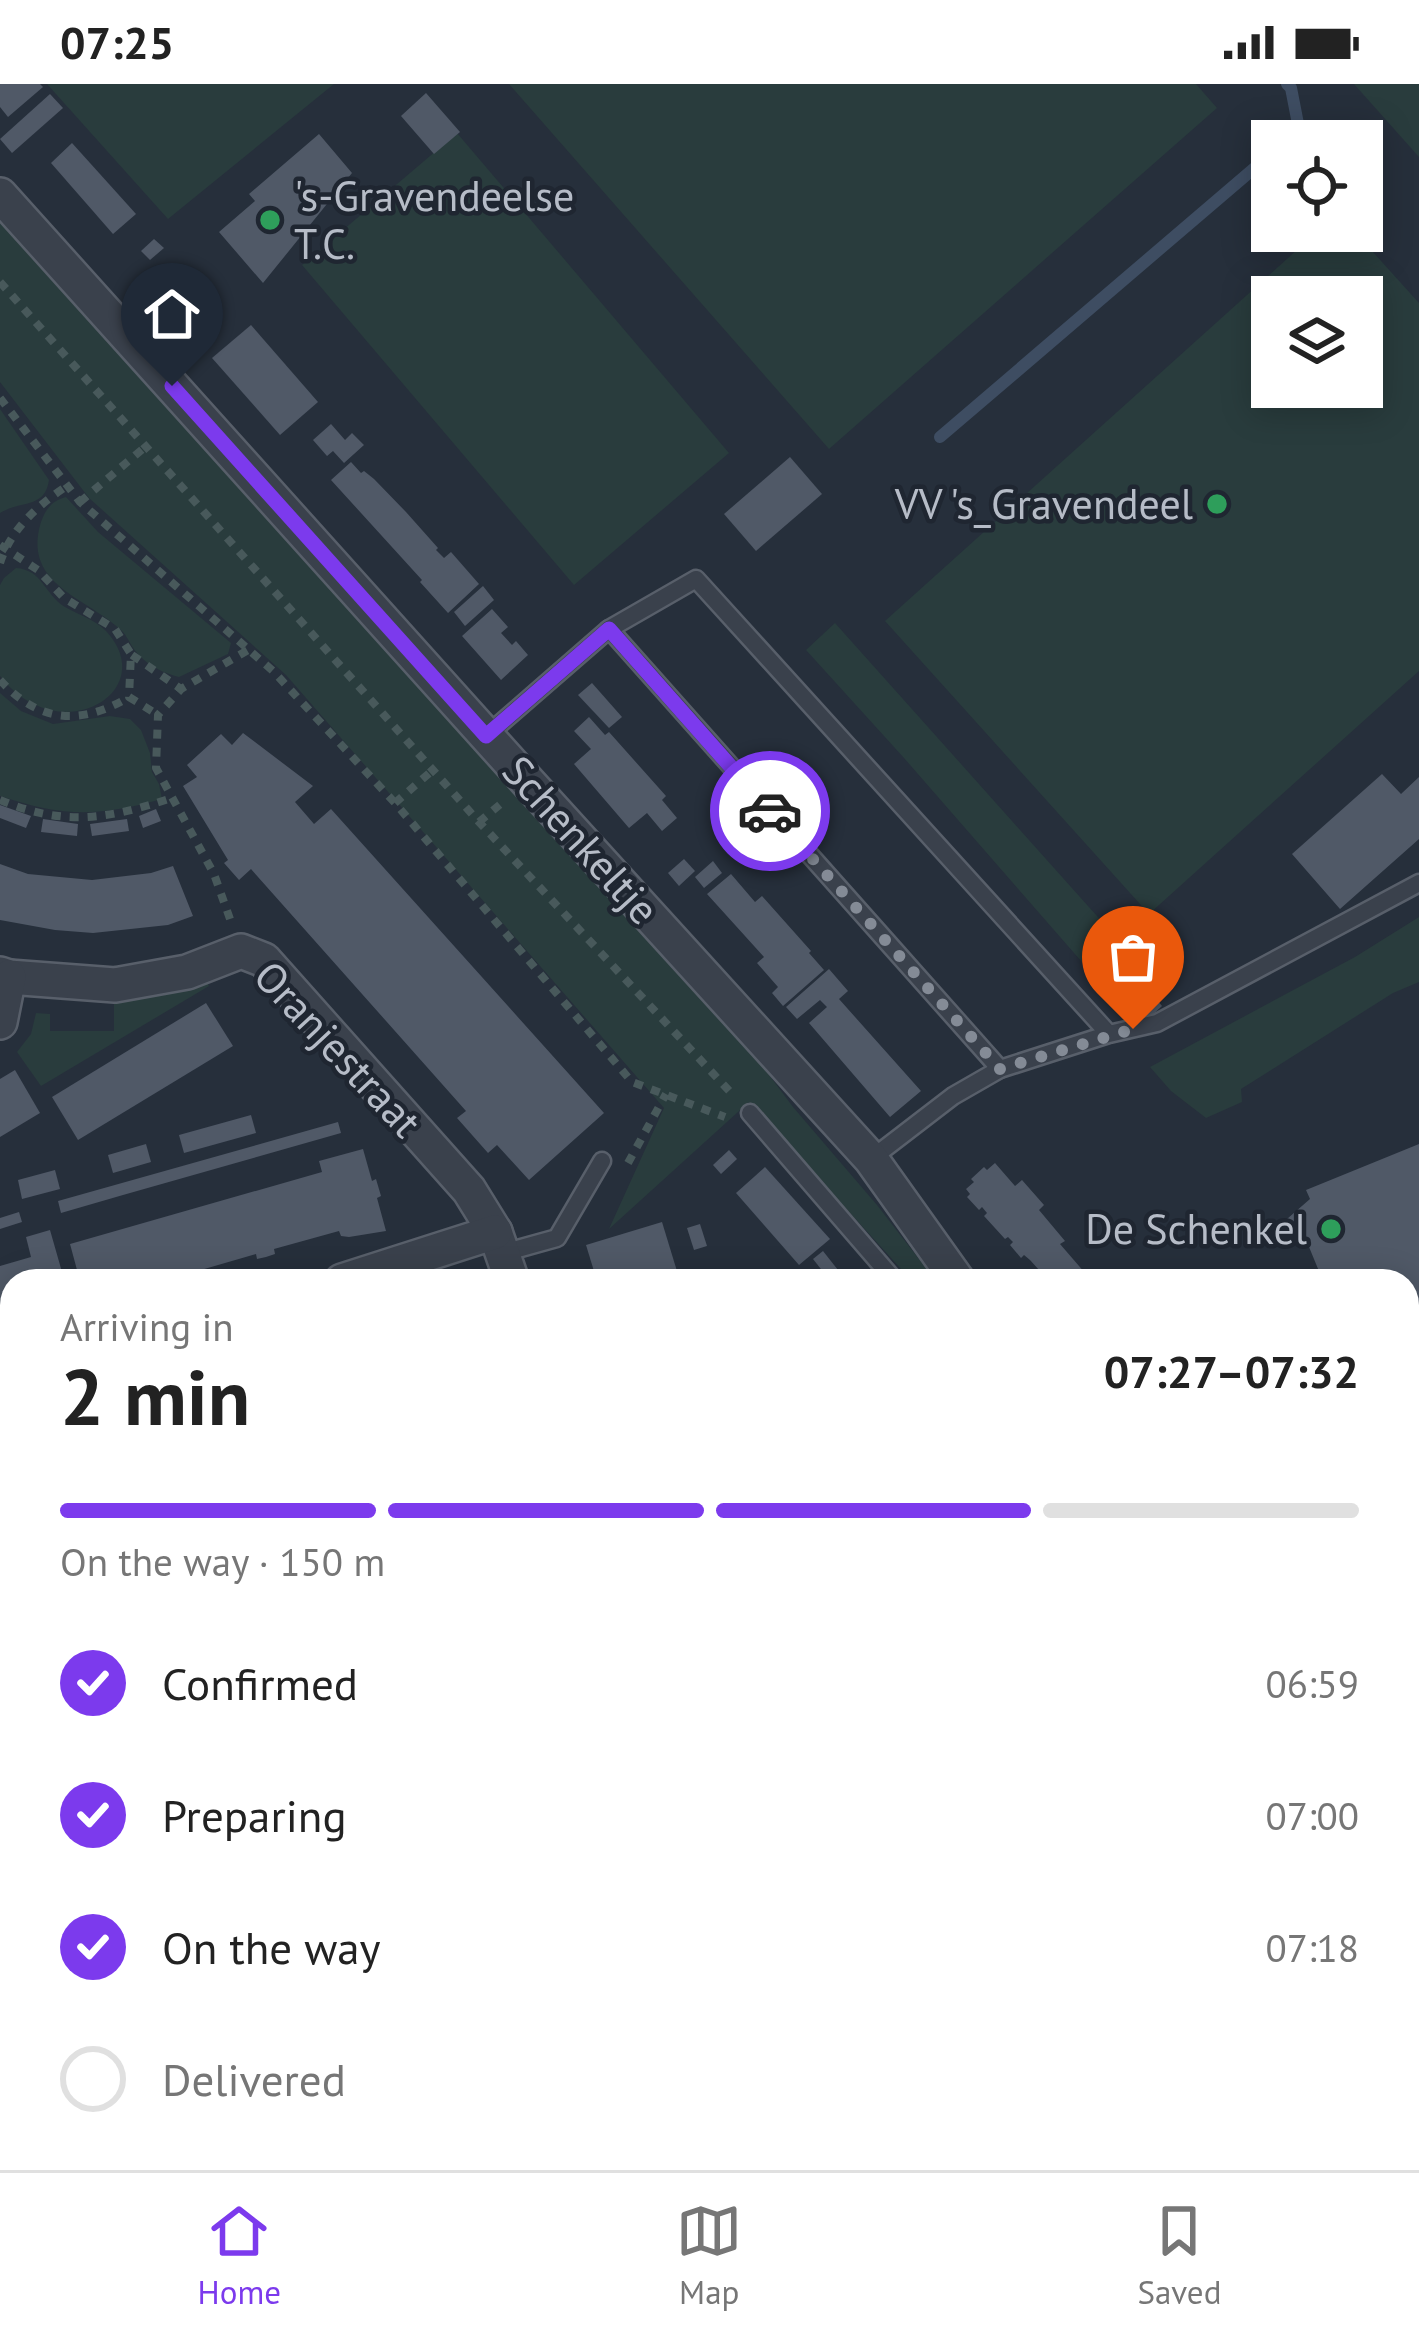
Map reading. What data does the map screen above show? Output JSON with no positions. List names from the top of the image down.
{
  "streets": {
    "street": ["Schenkeltje", "Oranjestraat"]
  },
  "places": ["'s-Gravendeelse T.C.", "VV 's_Gravendeel", "De Schenkel"],
  "page": {
    "status": "07:25",
    "heading": ["2 min", "Arriving in", "07:27–07:32"],
    "bar": "On the way · 150 m",
    "list": [
      ["Confirmed", "06:59"],
      ["Preparing", "07:00"],
      ["On the way", "07:18"],
      "Delivered"
    ],
    "tabs": ["Home", "Map", "Saved"]
  }
}
